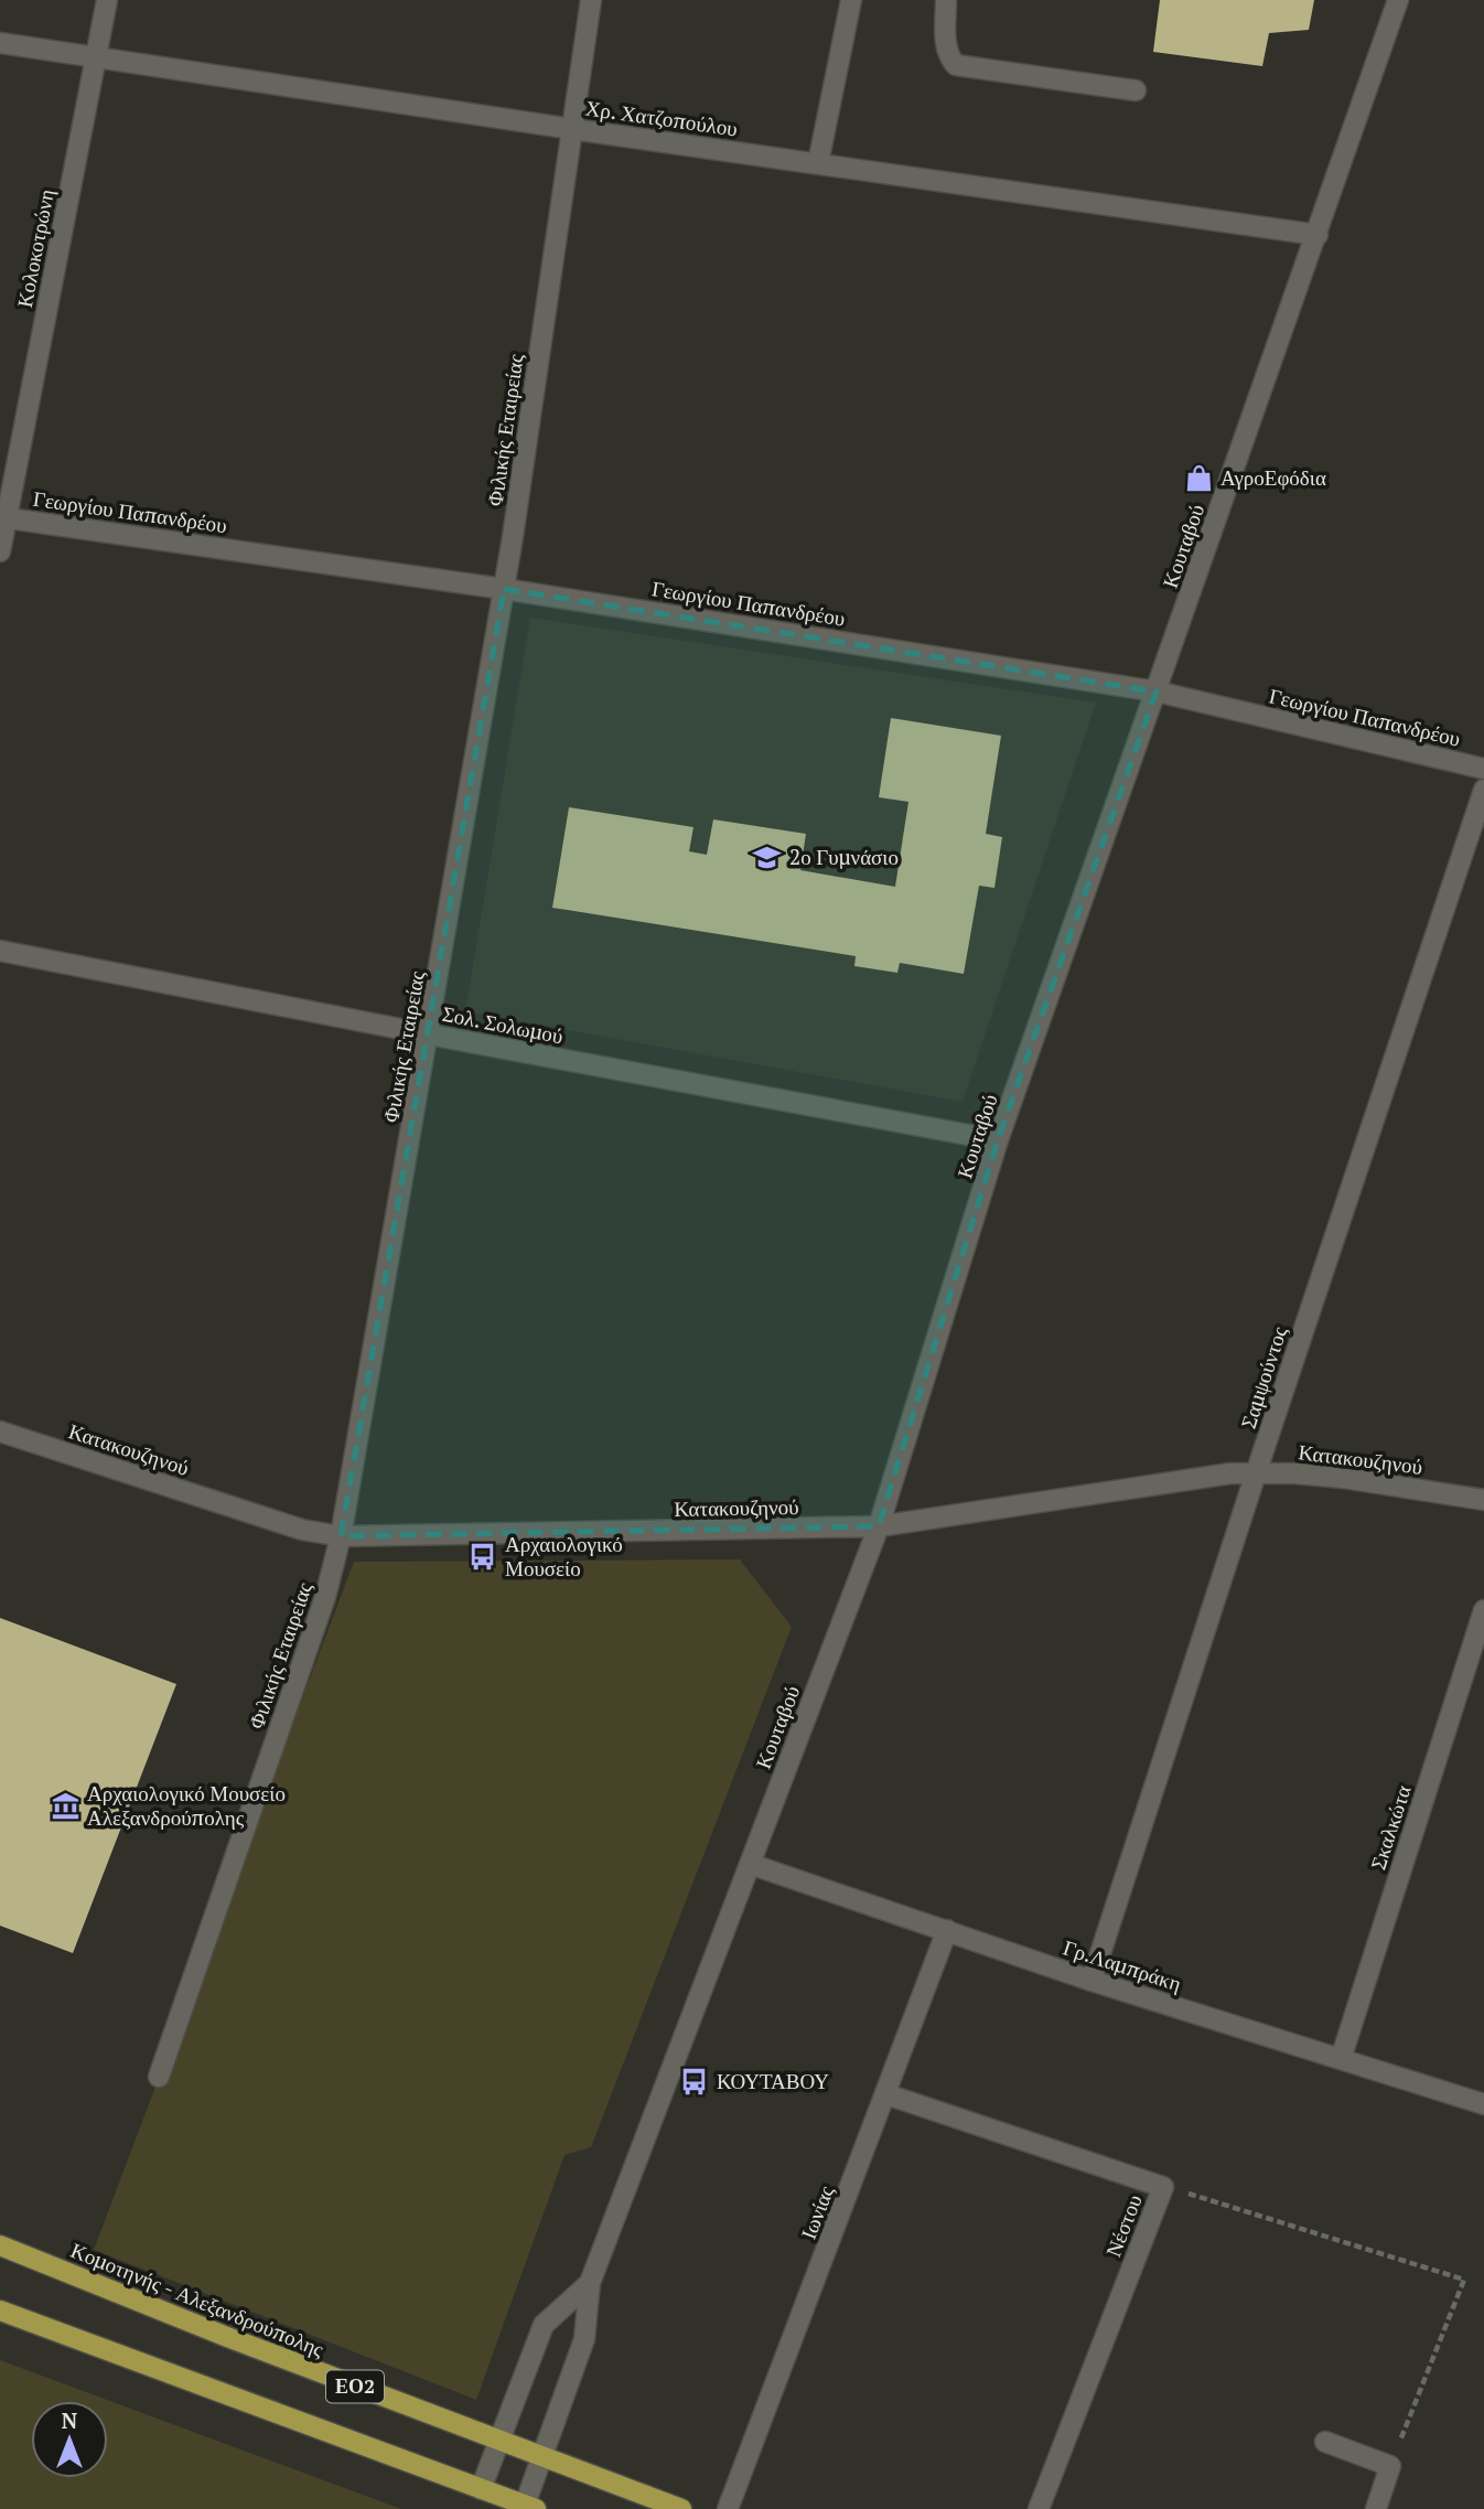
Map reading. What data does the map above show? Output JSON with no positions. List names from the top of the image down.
{
  "streets": {
    "main road": ["Κομοτηνής - Αλεξανδρούπολης", "ΕΟ2"],
    "street": [
      "Χρ. Χατζοπούλου",
      "Κολοκοτρώνη",
      "Φιλικής Εταιρείας",
      "Γεωργίου Παπανδρέου",
      "Κουταβού",
      "Σολ. Σολωμού",
      "Σαμψούντος",
      "Κατακουζηνού",
      "Σκαλκώτα",
      "Γρ.Λαμπράκη",
      "Ιωνίας",
      "Νέστου"
    ]
  },
  "crossings": [
    ["Χρ. Χατζοπούλου", "Κολοκοτρώνη"],
    ["Χρ. Χατζοπούλου", "Φιλικής Εταιρείας"],
    ["Χρ. Χατζοπούλου", "Κουταβού"],
    ["Κολοκοτρώνη", "Γεωργίου Παπανδρέου"],
    ["Φιλικής Εταιρείας", "Γεωργίου Παπανδρέου"],
    ["Φιλικής Εταιρείας", "Σολ. Σολωμού"],
    ["Φιλικής Εταιρείας", "Κατακουζηνού"],
    ["Γεωργίου Παπανδρέου", "Κουταβού"],
    ["Κουταβού", "Σολ. Σολωμού"],
    ["Κουταβού", "Κατακουζηνού"],
    ["Κουταβού", "Γρ.Λαμπράκη"],
    ["Σαμψούντος", "Κατακουζηνού"],
    ["Σαμψούντος", "Γρ.Λαμπράκη"],
    ["Σκαλκώτα", "Γρ.Λαμπράκη"],
    ["Γρ.Λαμπράκη", "Ιωνίας"],
    ["Ιωνίας", "Νέστου"]
  ],
  "places": {
    "shop": ["ΑγροΕφόδια"],
    "school or university": ["2ο Γυμνάσιο"],
    "bus stop": ["Αρχαιολογικό Μουσείο", "ΚΟΥΤΑΒΟΥ"],
    "museum": ["Αρχαιολογικό Μουσείο Αλεξανδρούπολης"]
  },
  "north": "top"
}
